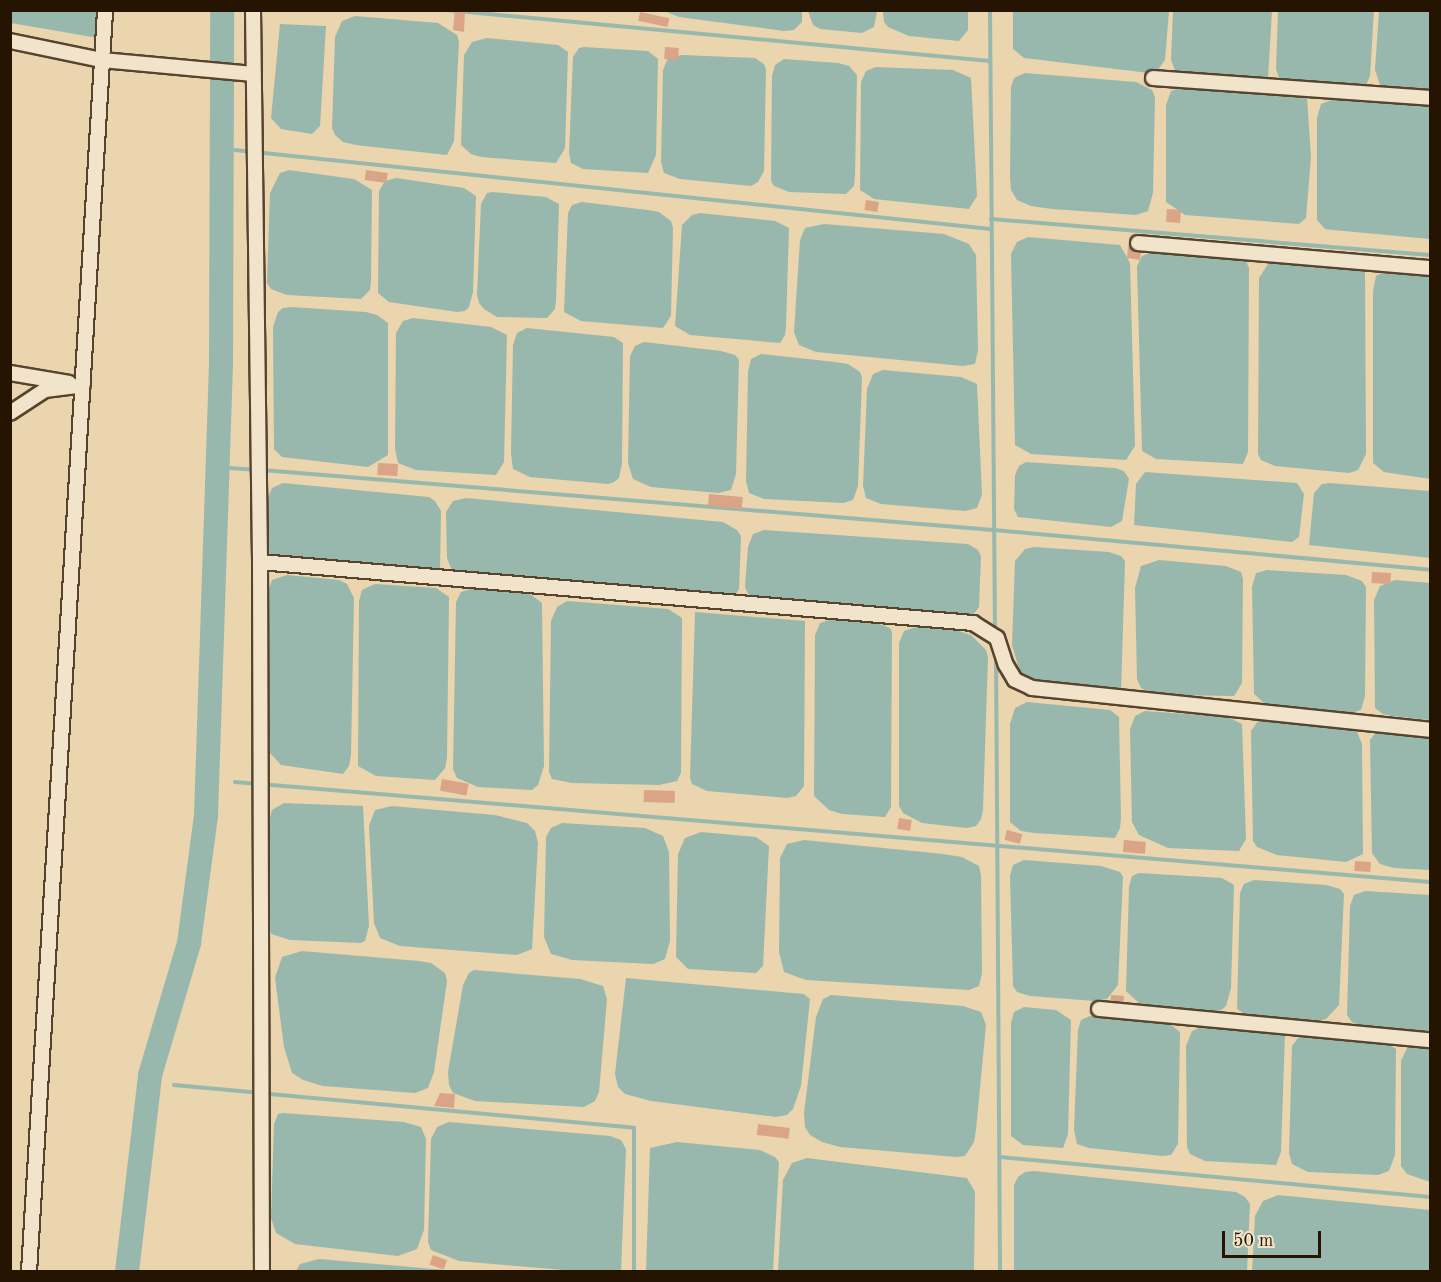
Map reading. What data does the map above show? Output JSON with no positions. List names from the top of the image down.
{
  "scale_bar": "50 m"
}
